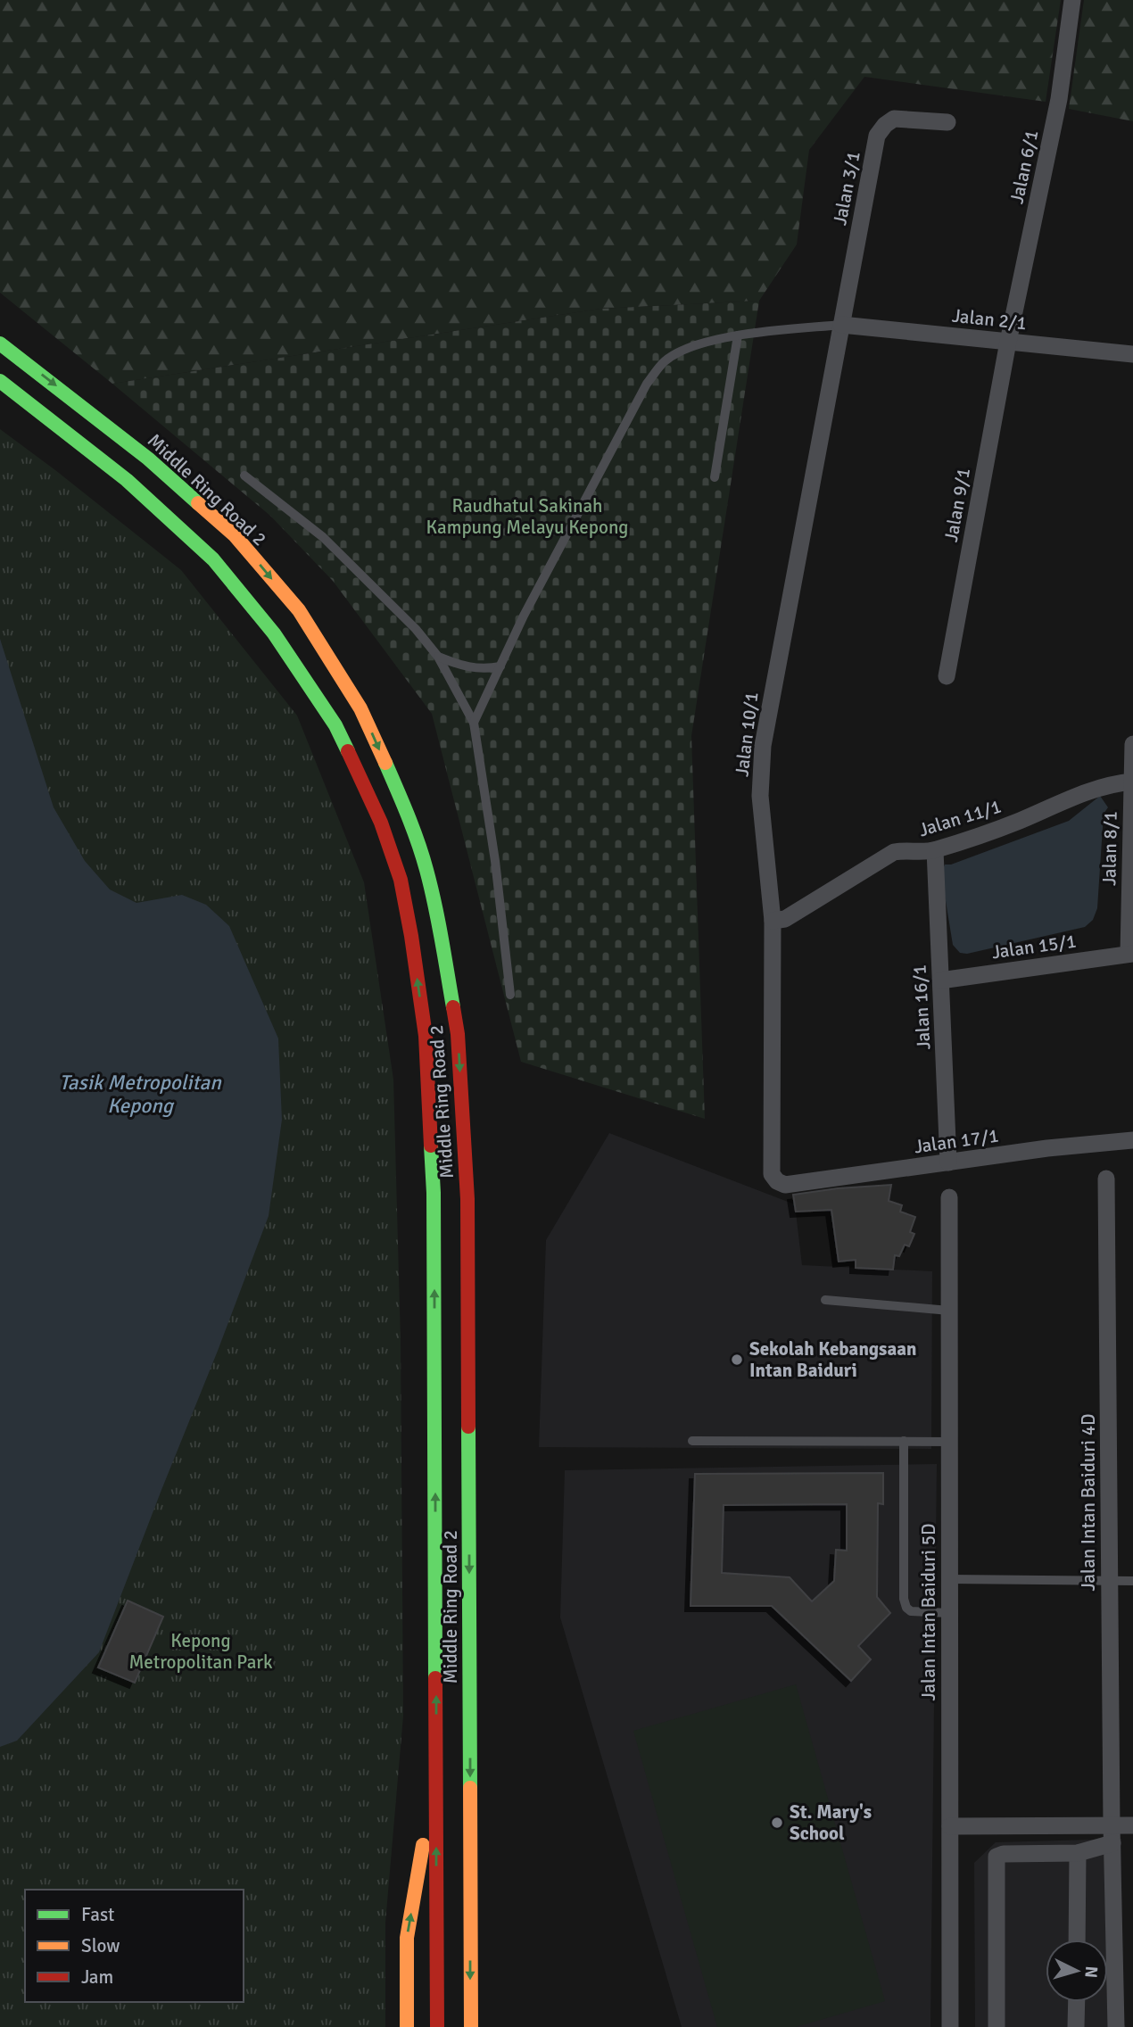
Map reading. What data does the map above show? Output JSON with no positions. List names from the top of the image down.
{
  "streets": {
    "highway": ["Middle Ring Road 2"],
    "street": [
      "Jalan 6/1",
      "Jalan 3/1",
      "Jalan 2/1",
      "Jalan 9/1",
      "Jalan 10/1",
      "Jalan 11/1",
      "Jalan 8/1",
      "Jalan 15/1",
      "Jalan 16/1",
      "Jalan 17/1",
      "Jalan Intan Baiduri 4D",
      "Jalan Intan Baiduri 5D"
    ]
  },
  "crossings": [
    ["Jalan 6/1", "Jalan 2/1"],
    ["Jalan 6/1", "Jalan 9/1"],
    ["Jalan 3/1", "Jalan 2/1"],
    ["Jalan 3/1", "Jalan 10/1"],
    ["Jalan 2/1", "Jalan 9/1"],
    ["Jalan 2/1", "Jalan 10/1"],
    ["Jalan 10/1", "Jalan 11/1"],
    ["Jalan 10/1", "Jalan 17/1"],
    ["Jalan 11/1", "Jalan 8/1"],
    ["Jalan 11/1", "Jalan 16/1"],
    ["Jalan 8/1", "Jalan 15/1"],
    ["Jalan 15/1", "Jalan 16/1"],
    ["Jalan 16/1", "Jalan 17/1"]
  ],
  "water": ["Tasik Metropolitan Kepong"],
  "parks": ["Raudhatul Sakinah Kampung Melayu Kepong", "Kepong Metropolitan Park"],
  "places": ["Sekolah Kebangsaan Intan Baiduri", "St. Mary's School"],
  "legend": ["Fast", "Slow", "Jam"],
  "north": "right"
}
